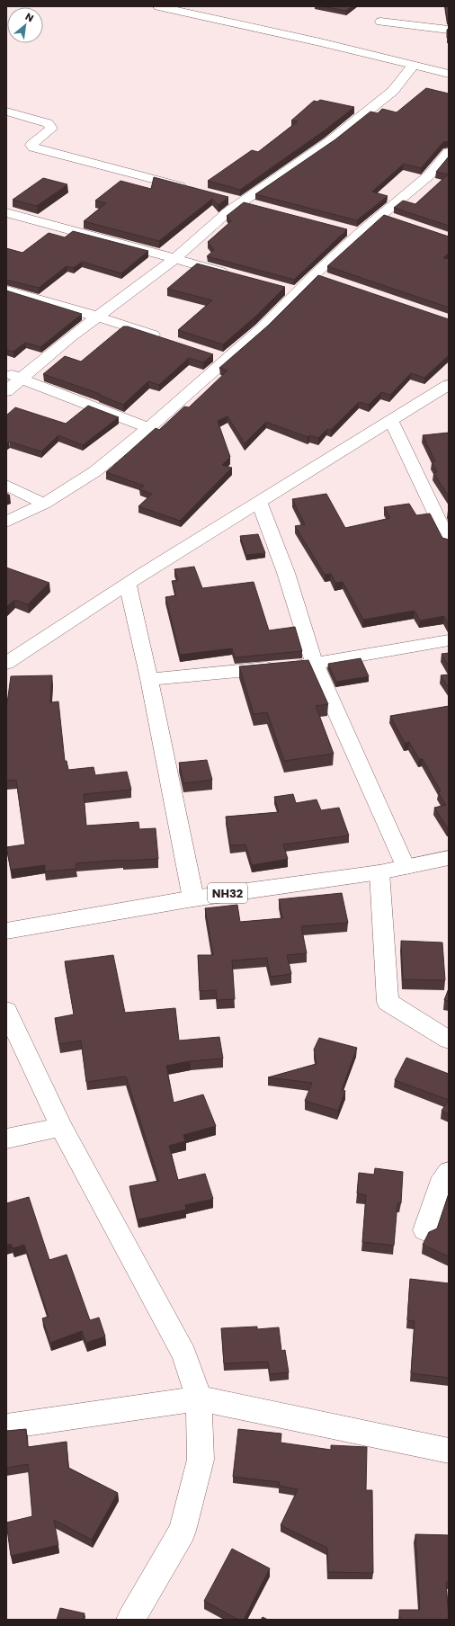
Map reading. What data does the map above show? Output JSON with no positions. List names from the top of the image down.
{
  "streets": {
    "main road": ["NH32"]
  },
  "north": "top right"
}
